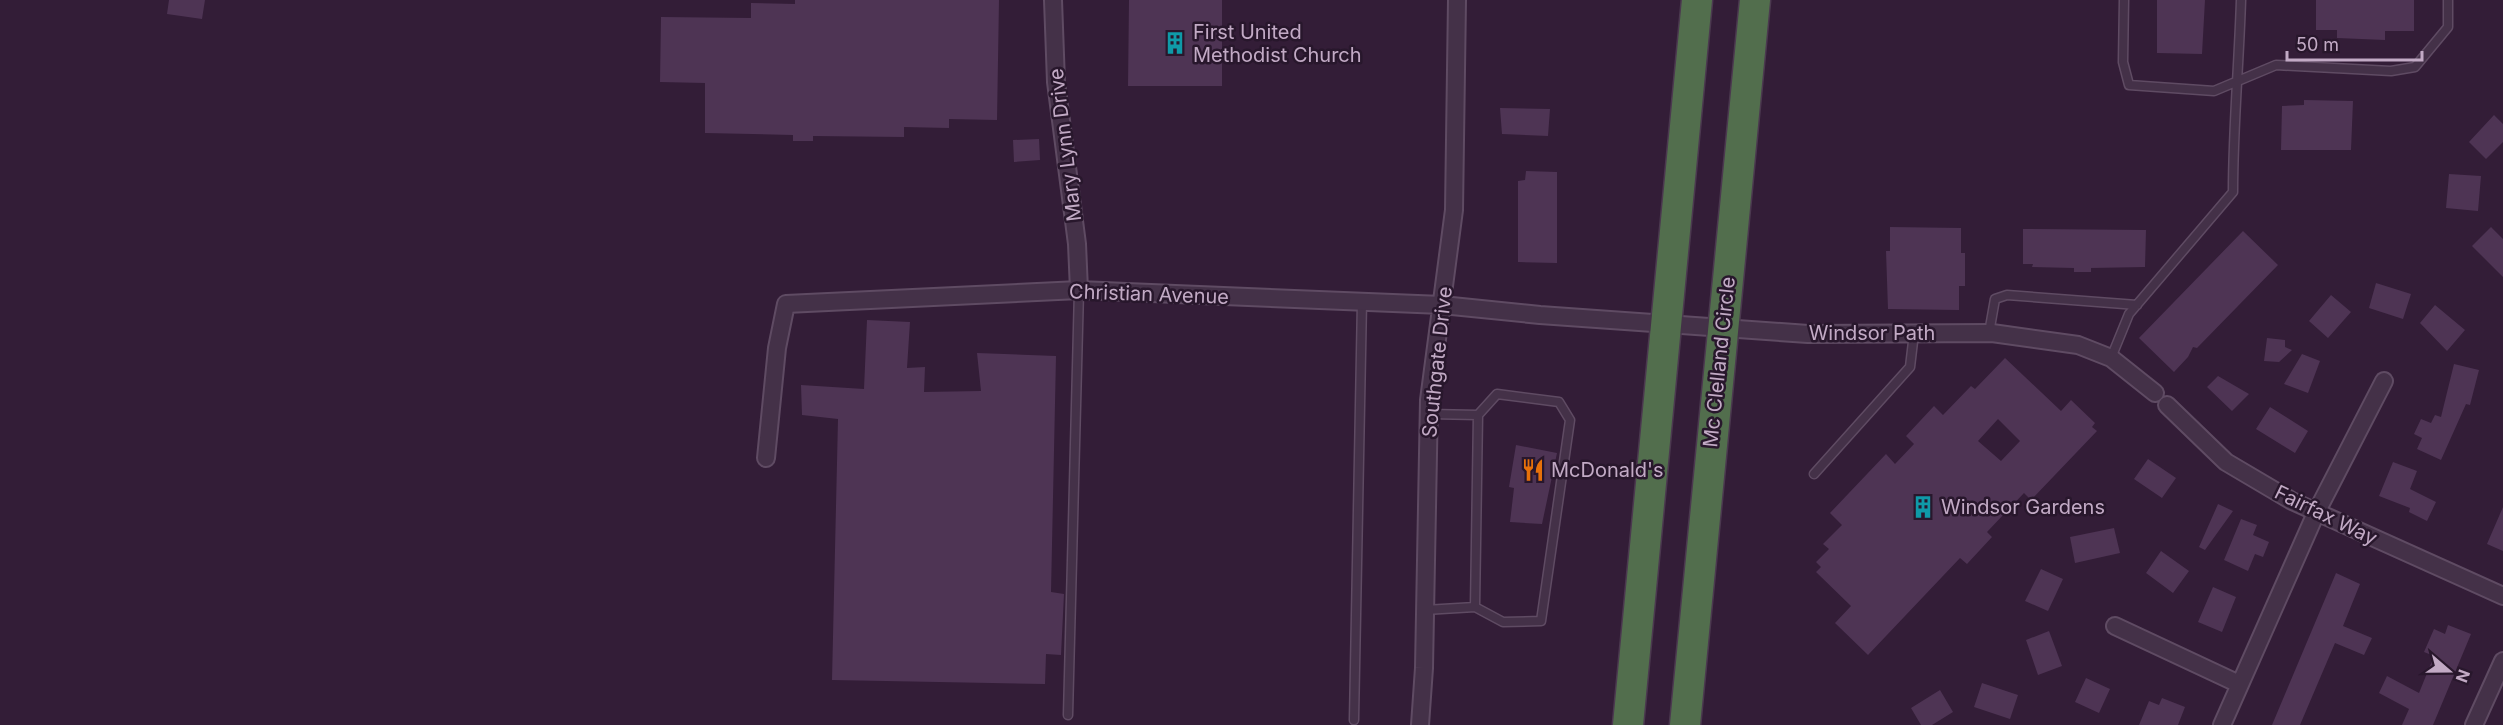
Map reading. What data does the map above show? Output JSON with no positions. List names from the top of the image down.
{
  "streets": {
    "highway": ["Mc Clelland Circle"],
    "street": [
      "Mary Lynn Drive",
      "Christian Avenue",
      "Windsor Path",
      "Southgate Drive",
      "Fairfax Way"
    ]
  },
  "crossings": [
    ["Mary Lynn Drive", "Christian Avenue"],
    ["Christian Avenue", "Windsor Path"],
    ["Christian Avenue", "Southgate Drive"],
    ["Windsor Path", "Mc Clelland Circle"],
    ["Windsor Path", "Fairfax Way"]
  ],
  "places": {
    "building": ["First United Methodist Church", "Windsor Gardens"],
    "restaurant": ["McDonald's"]
  },
  "scale_bar": "50 m",
  "north": "right"
}
